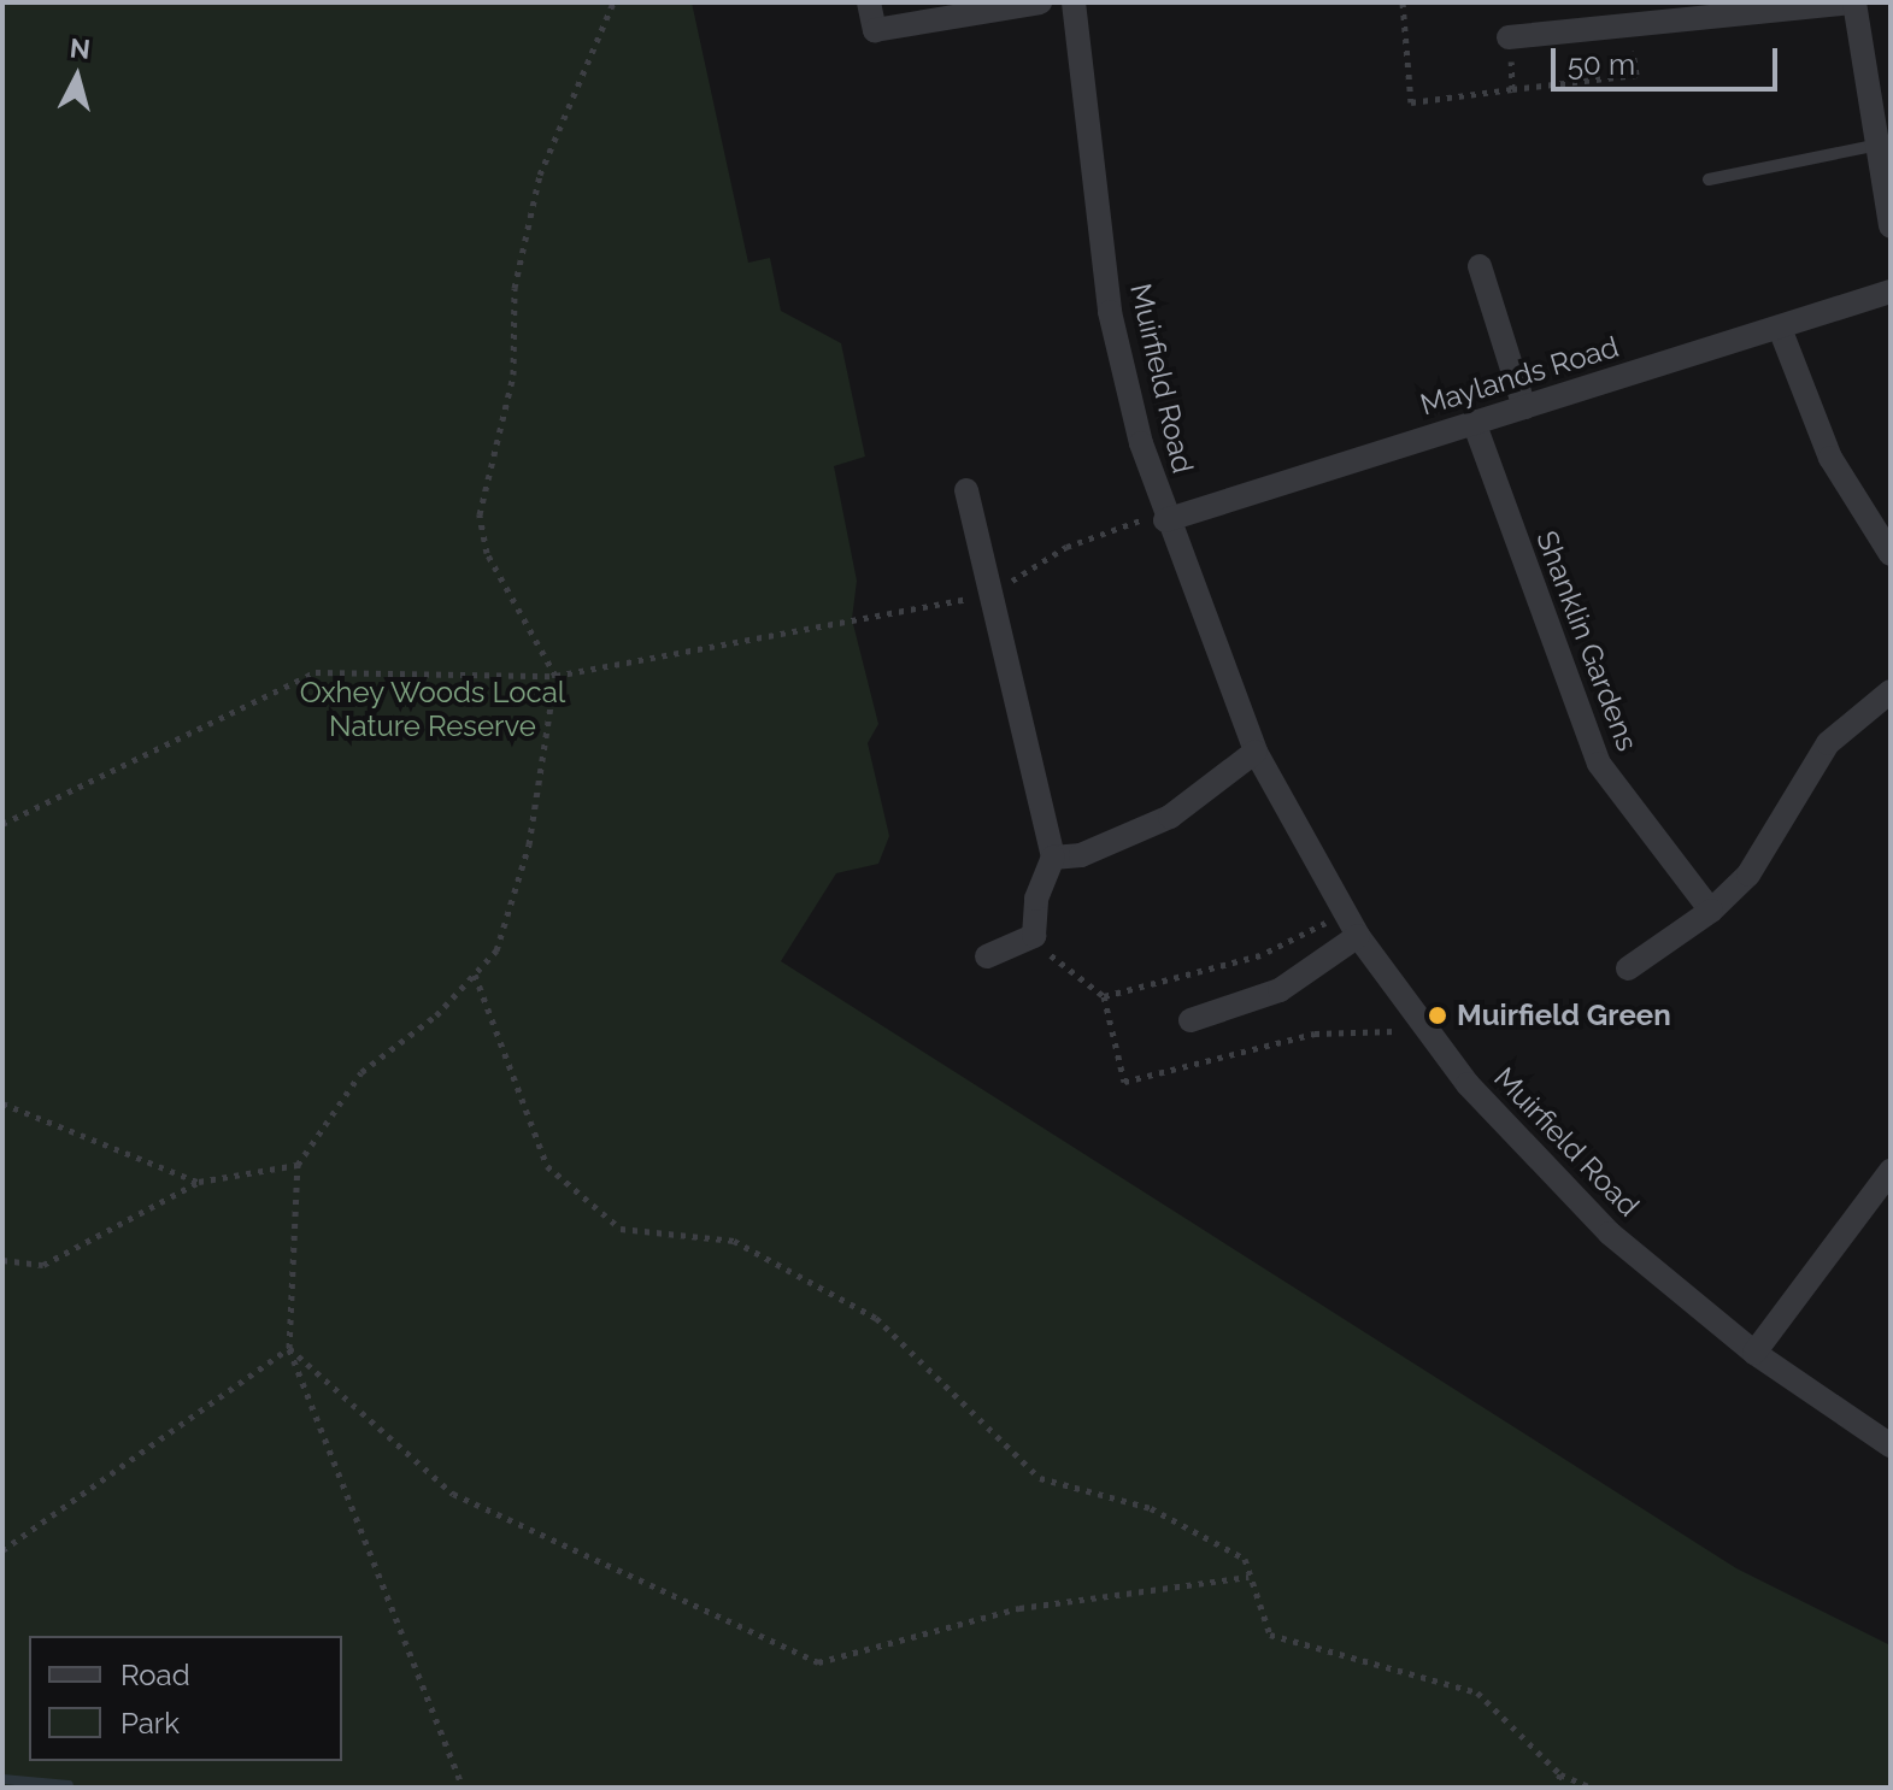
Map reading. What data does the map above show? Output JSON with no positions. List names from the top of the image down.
{
  "streets": {
    "street": ["Maylands Road", "Muirfield Road", "Shanklin Gardens"]
  },
  "crossings": [
    ["Maylands Road", "Muirfield Road"],
    ["Maylands Road", "Shanklin Gardens"]
  ],
  "parks": ["Oxhey Woods Local Nature Reserve"],
  "places": ["Muirfield Green"],
  "legend": ["Road", "Park"],
  "scale_bar": "50 m",
  "north": "top"
}
